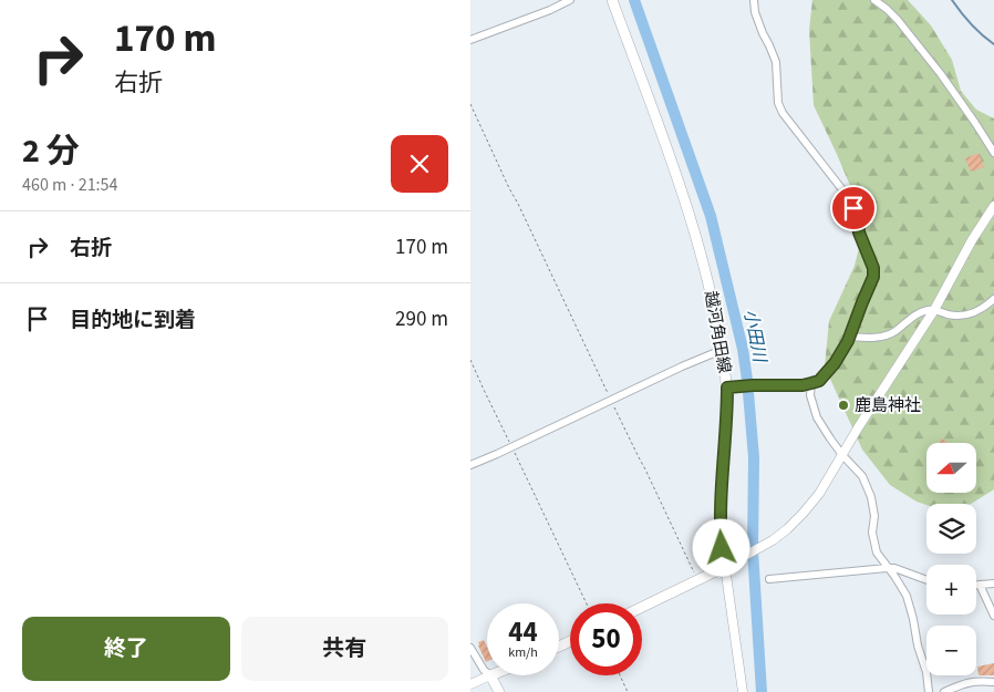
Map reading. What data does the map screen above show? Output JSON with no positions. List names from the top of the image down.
{
  "streets": {
    "main road": ["越河角田線"]
  },
  "water": ["小田川"],
  "places": ["鹿島神社"],
  "north": "left",
  "page": {
    "turn": ["170 m", "右折"],
    "heading": ["2 分", "460 m · 21:54"],
    "list": [
      {
        "name": "右折",
        "value": "170 m"
      },
      {
        "name": "目的地に到着",
        "value": "290 m"
      }
    ],
    "map_buttons": ["+", "−"],
    "speed": "44 km/h",
    "limit": "50",
    "buttons": ["終了", "共有"]
  }
}
